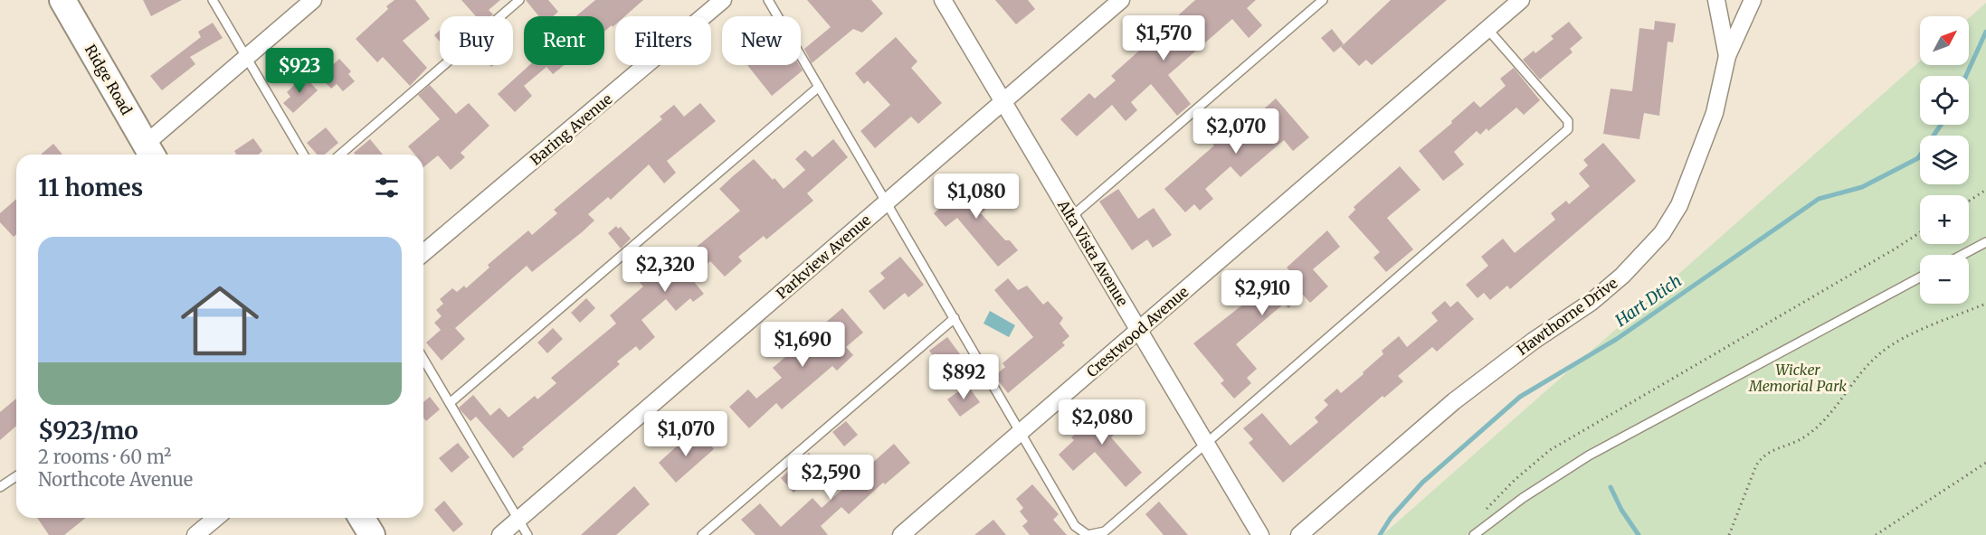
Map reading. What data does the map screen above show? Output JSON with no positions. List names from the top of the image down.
{
  "streets": {
    "main road": ["Ridge Road"],
    "street": [
      "Baring Avenue",
      "Alta Vista Avenue",
      "Parkview Avenue",
      "Hawthorne Drive",
      "Crestwood Avenue"
    ]
  },
  "crossings": [
    ["Alta Vista Avenue", "Parkview Avenue"],
    ["Alta Vista Avenue", "Crestwood Avenue"]
  ],
  "water": ["Hart Dtich"],
  "parks": ["Wicker Memorial Park"],
  "north": "top right",
  "page": {
    "price": [
      "$1,570",
      "$923",
      "$2,070",
      "$1,080",
      "$2,320",
      "$2,910",
      "$1,690",
      "$892",
      "$2,080",
      "$1,070",
      "$2,590"
    ],
    "map_buttons": ["+", "−"],
    "chip": [
      "Buy",
      "Rent",
      "Filters",
      "New"
    ],
    "heading": "11 homes",
    "list": [
      {
        "name": "$923/mo",
        "note": "2 rooms · 60 m² · Northcote Avenue"
      }
    ]
  }
}
